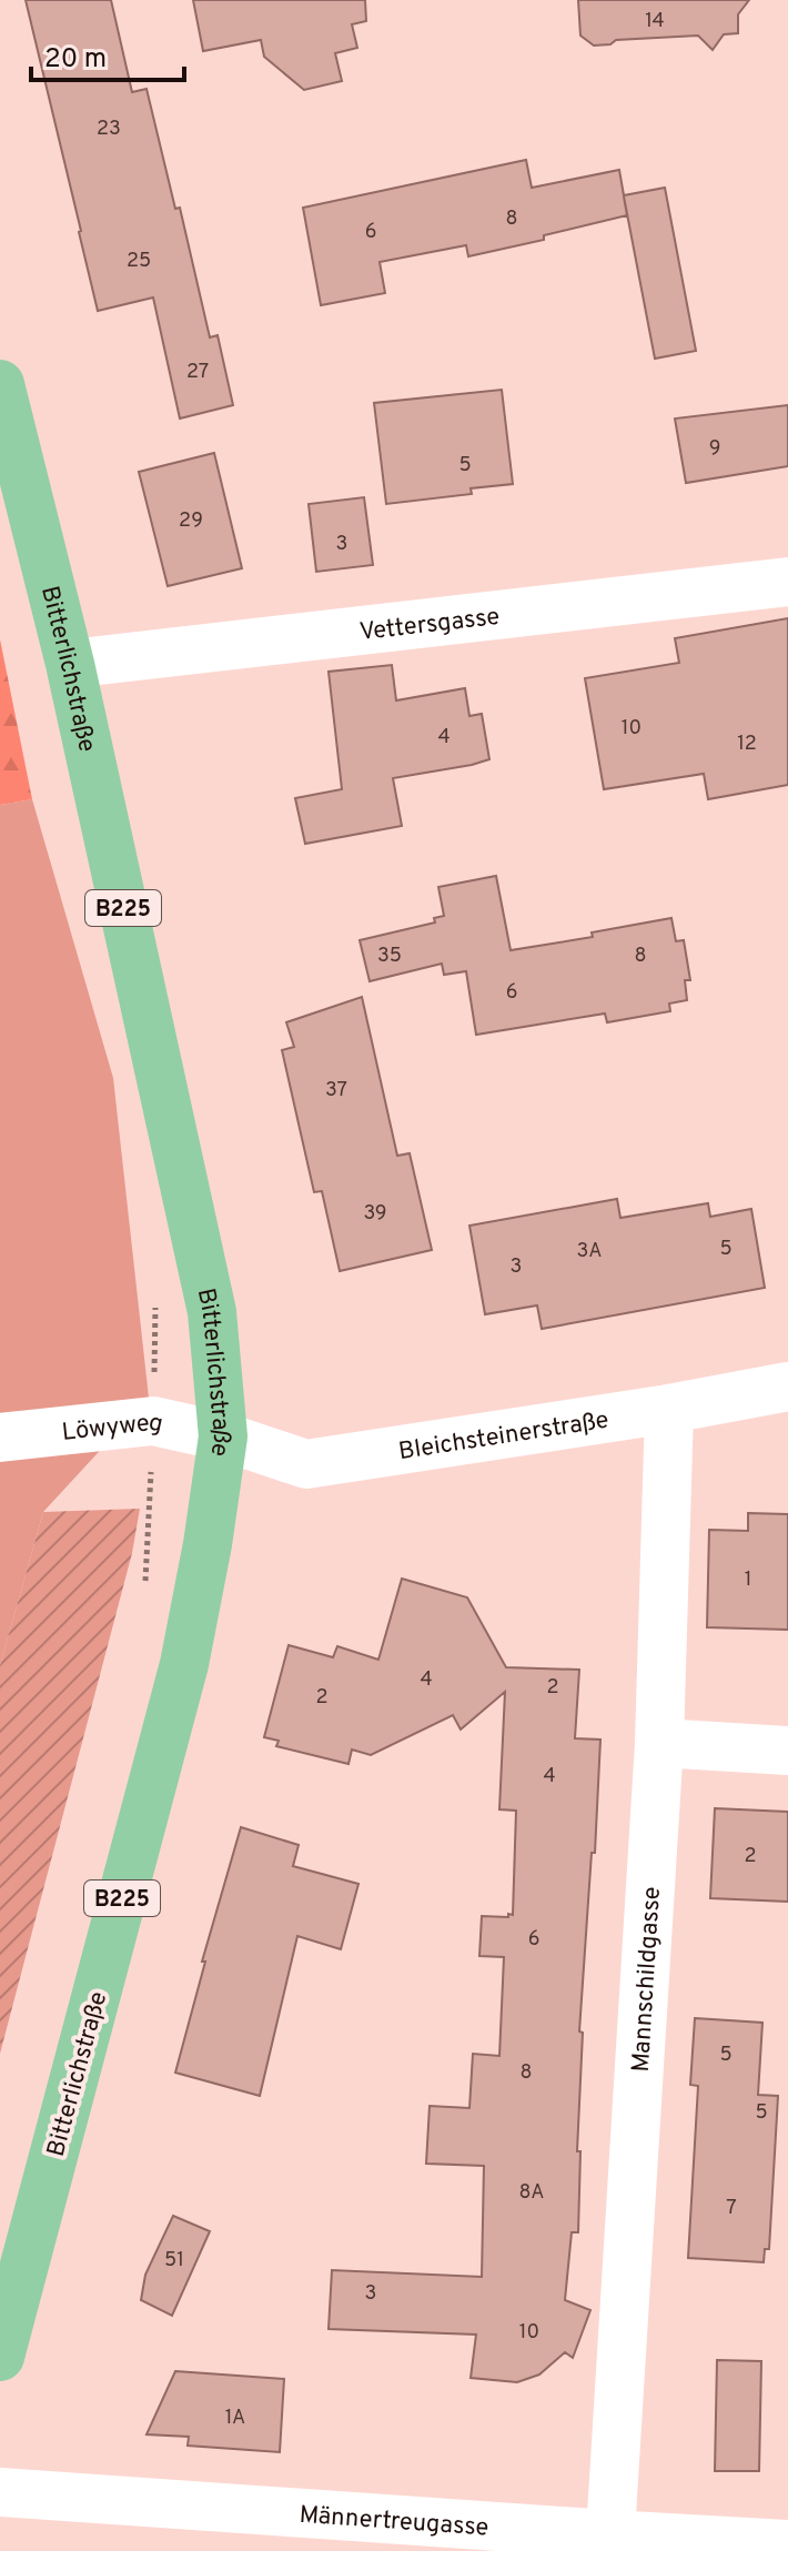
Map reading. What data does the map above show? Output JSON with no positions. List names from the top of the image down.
{
  "streets": {
    "main road": ["Bitterlichstraße", "B225"],
    "street": [
      "Vettersgasse",
      "Löwyweg",
      "Bleichsteinerstraße",
      "Mannschildgasse",
      "Männertreugasse"
    ]
  },
  "crossings": [
    ["Vettersgasse", "Bitterlichstraße"],
    ["Bitterlichstraße", "Löwyweg"],
    ["Bitterlichstraße", "Bleichsteinerstraße"],
    ["Löwyweg", "Bleichsteinerstraße"],
    ["Bleichsteinerstraße", "Mannschildgasse"],
    ["Mannschildgasse", "Männertreugasse"]
  ],
  "house_numbers": [
    "14",
    "23",
    "8",
    "6",
    "25",
    "27",
    "9",
    "5",
    "29",
    "3",
    "10",
    "4",
    "12",
    "35",
    "8",
    "6",
    "37",
    "39",
    "5",
    "3A",
    "3",
    "1",
    "4",
    "2",
    "2",
    "4",
    "2",
    "6",
    "5",
    "8",
    "5",
    "8A",
    "7",
    "51",
    "3",
    "10",
    "1A"
  ],
  "scale_bar": "20 m"
}
